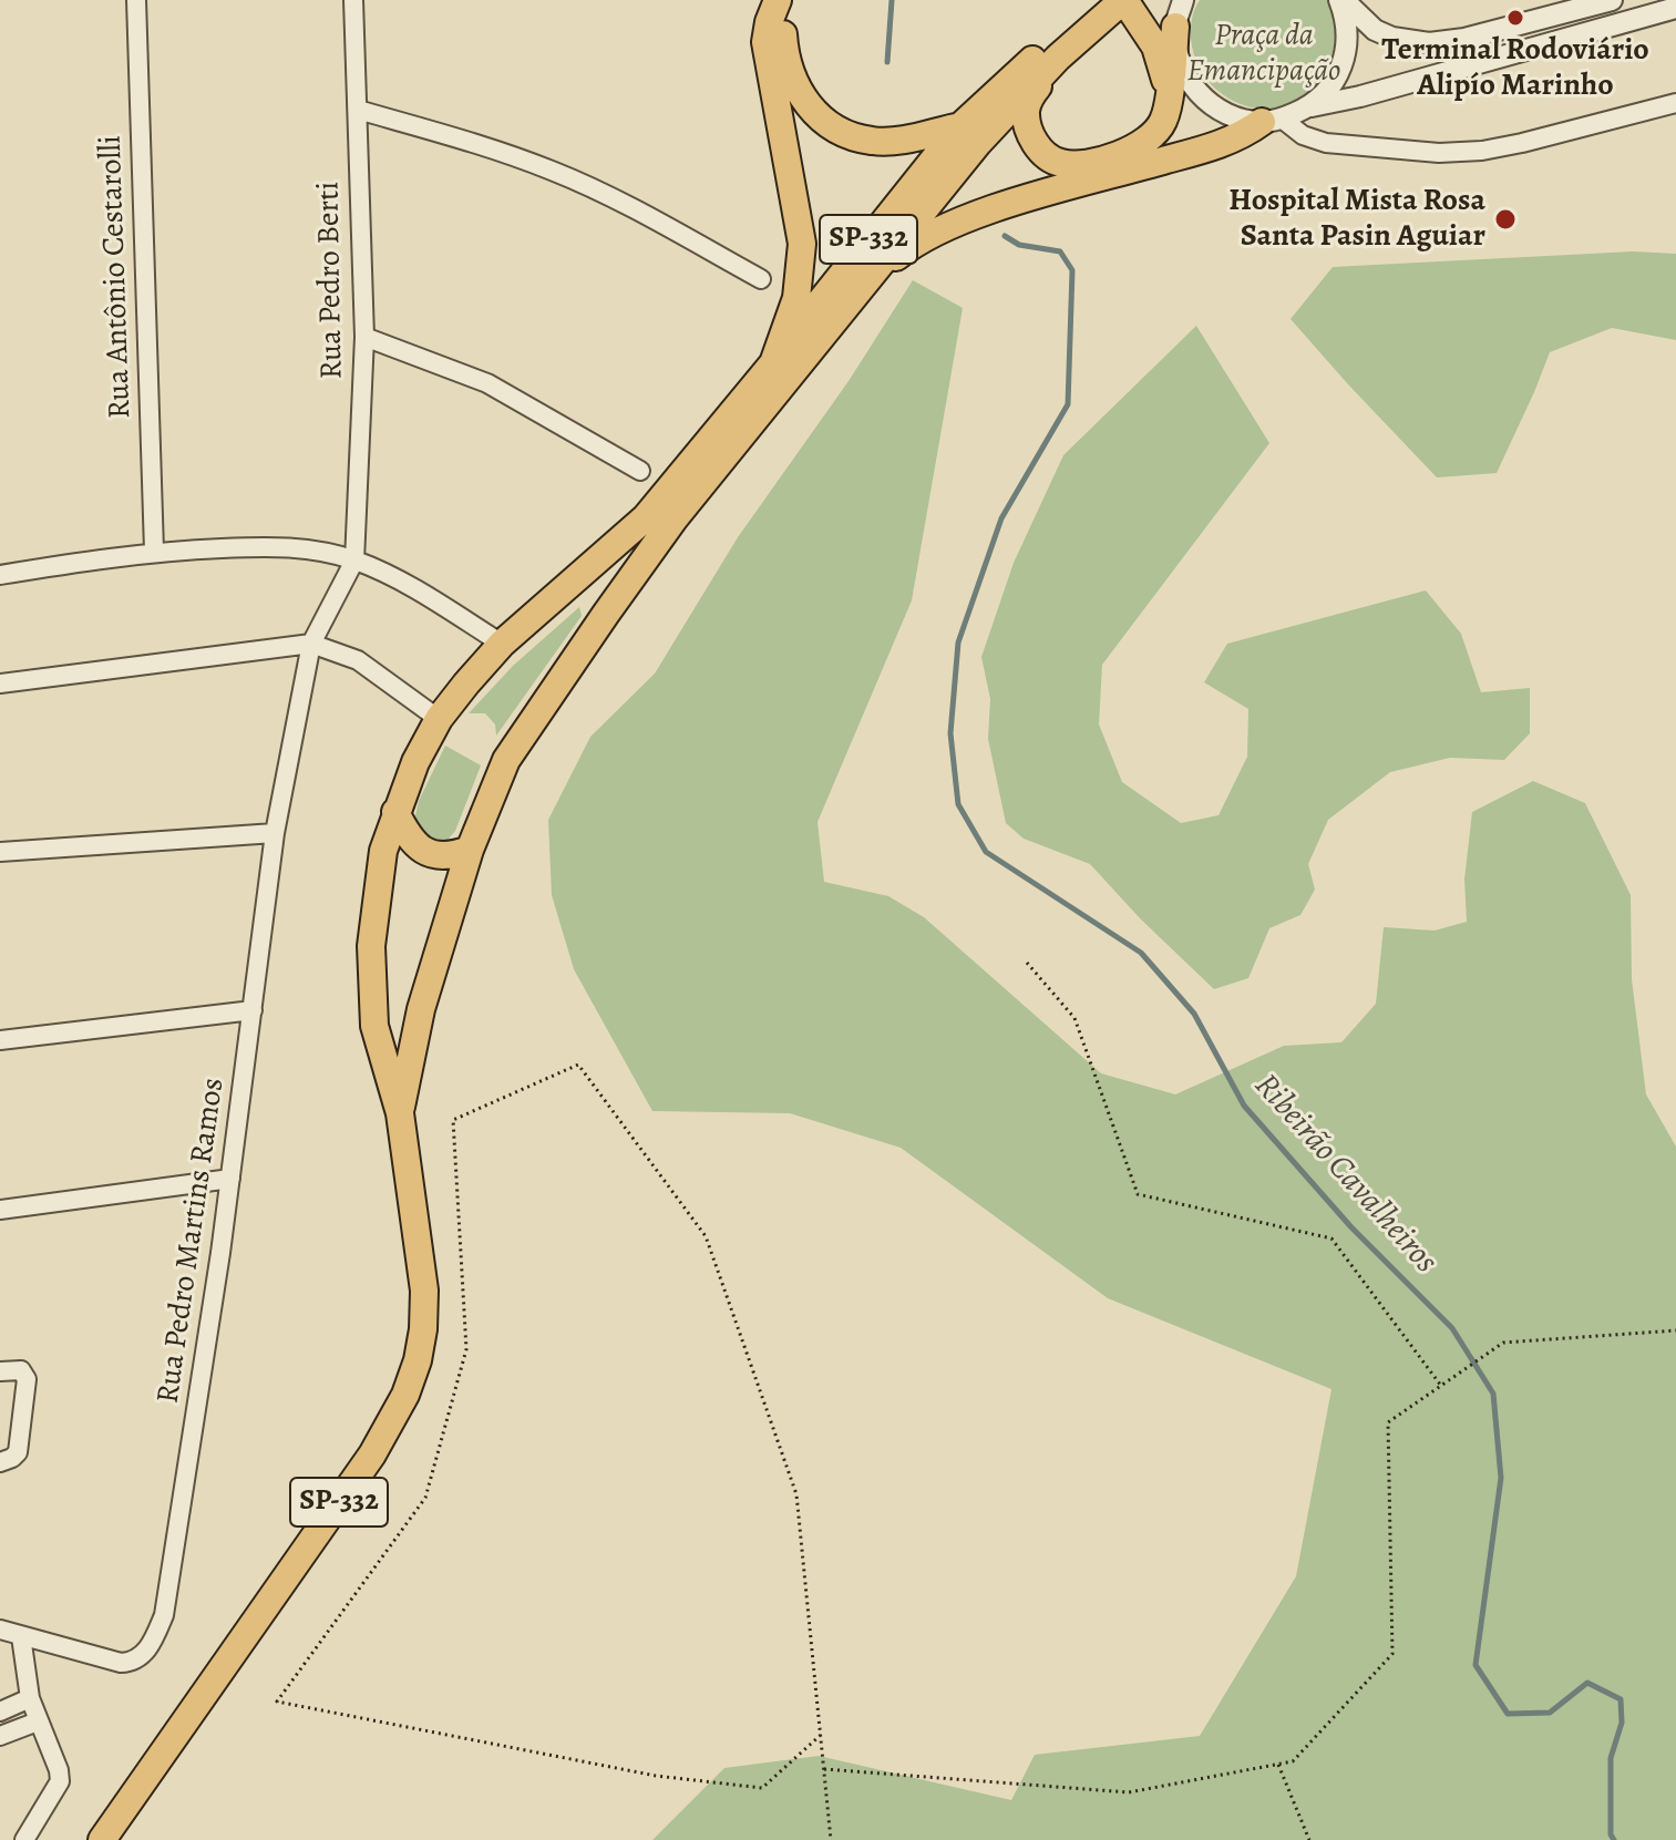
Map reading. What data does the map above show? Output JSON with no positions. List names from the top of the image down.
{
  "streets": {
    "main road": ["SP-332"],
    "street": ["Rua Antônio Cestarolli", "Rua Pedro Berti", "Rua Pedro Martins Ramos"]
  },
  "crossings": [
    ["Rua Pedro Berti", "Rua Pedro Martins Ramos"]
  ],
  "water": ["Ribeirão Cavalheiros"],
  "parks": ["Praça da Emancipação"],
  "places": ["Terminal Rodoviário Alipío Marinho", "Hospital Mista Rosa Santa Pasin Aguiar"]
}
